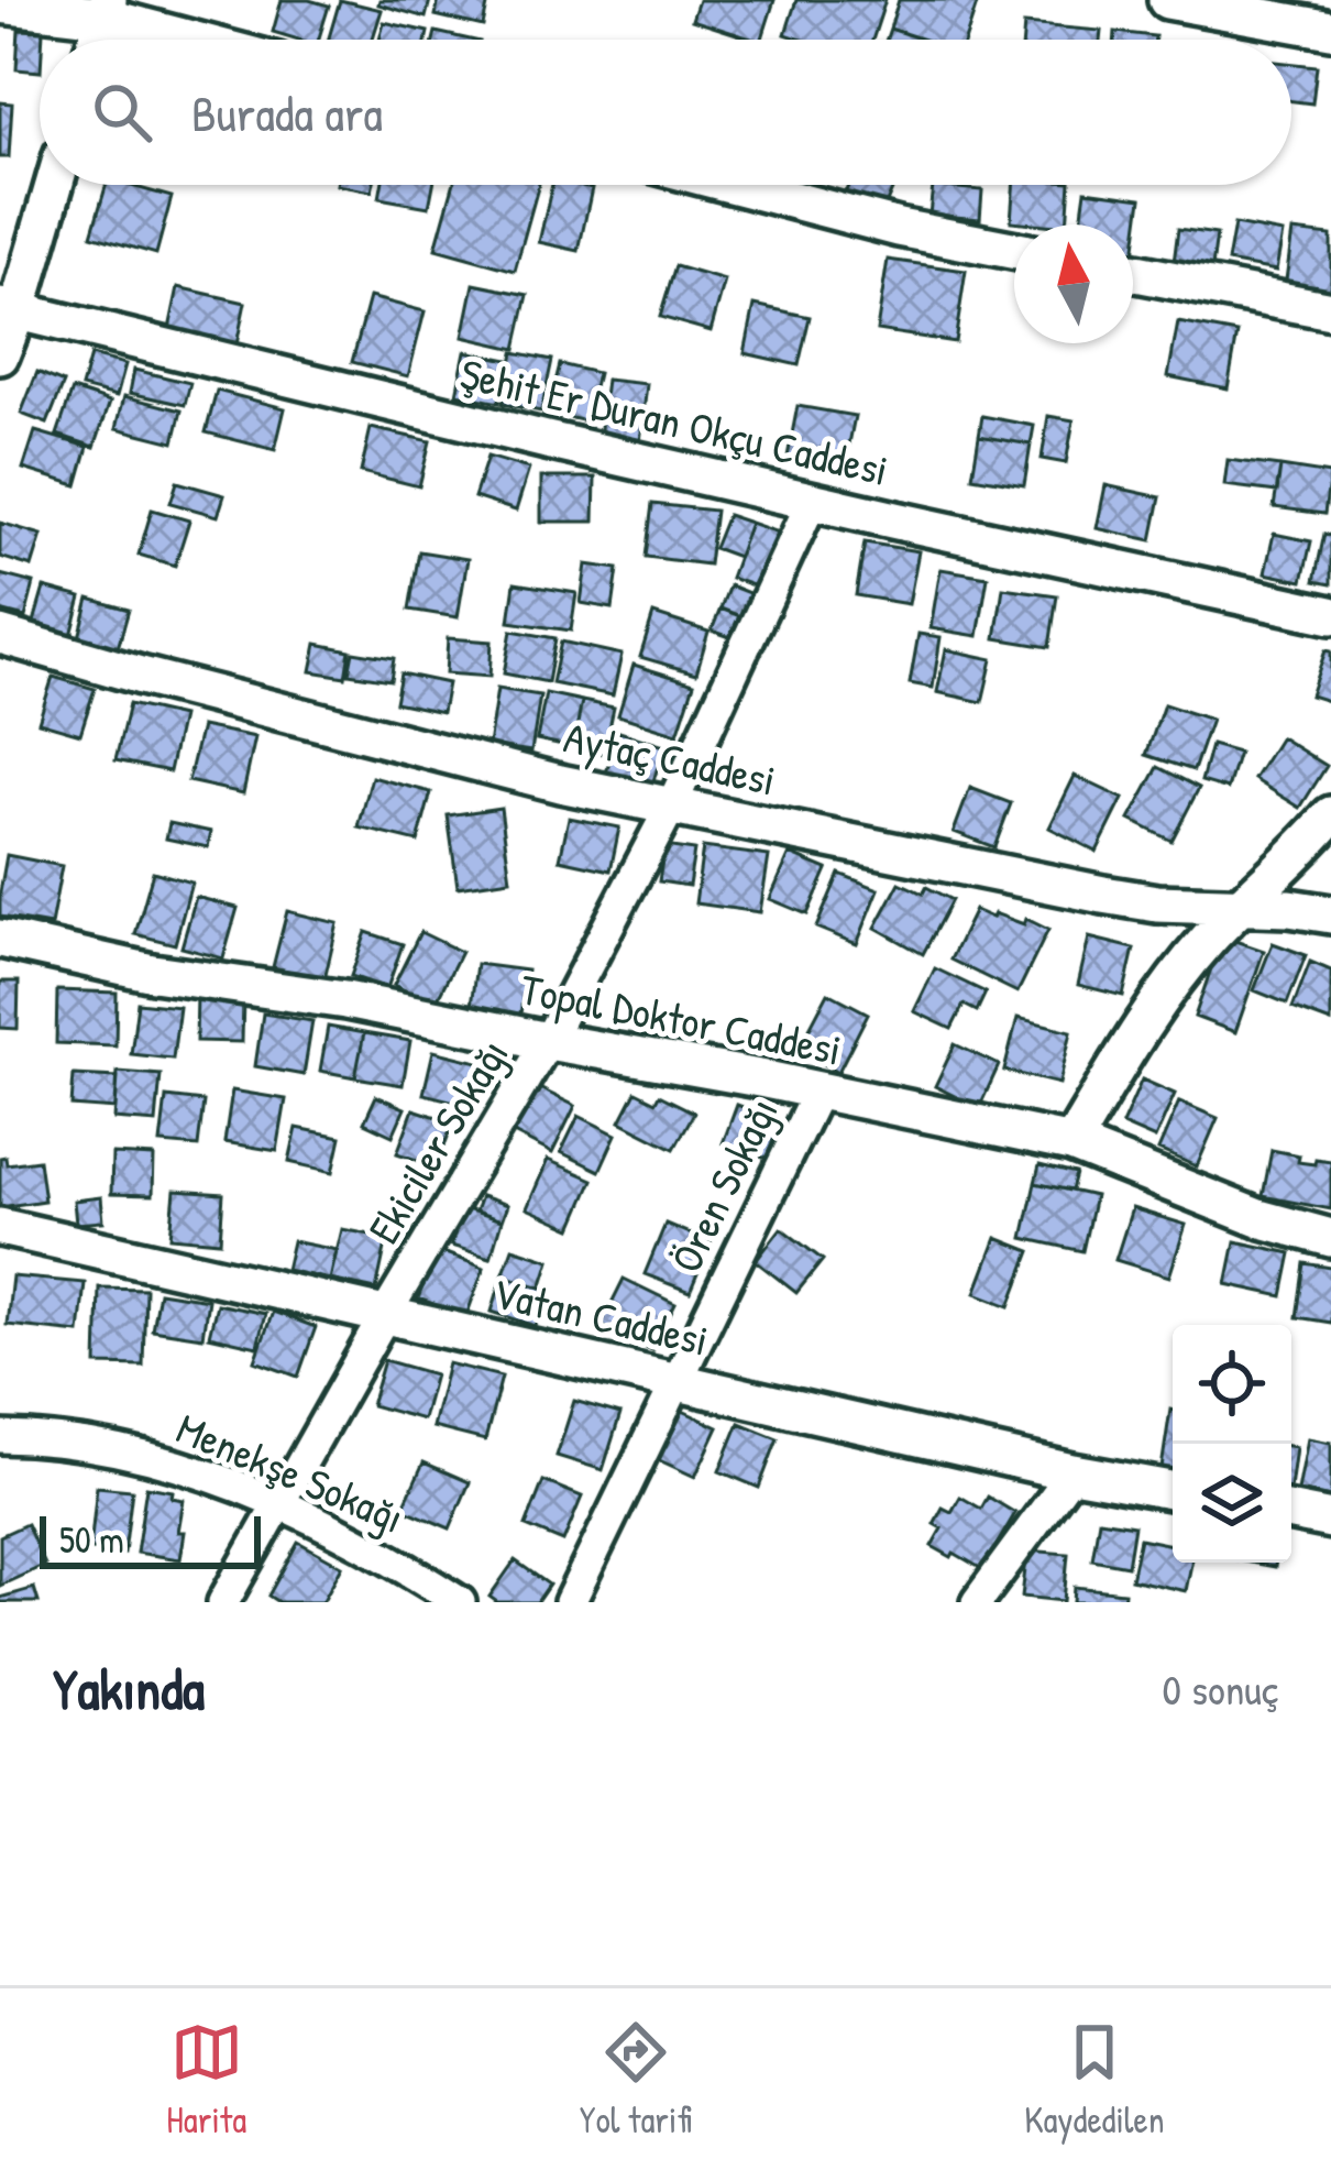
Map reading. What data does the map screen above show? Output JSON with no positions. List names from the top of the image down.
{
  "streets": {
    "street": [
      "Şehit Er Duran Okçu Caddesi",
      "Aytaç Caddesi",
      "Topal Doktor Caddesi",
      "Ekiciler Sokağı",
      "Ören Sokağı",
      "Vatan Caddesi",
      "Menekşe Sokağı"
    ]
  },
  "crossings": [
    ["Şehit Er Duran Okçu Caddesi", "Ekiciler Sokağı"],
    ["Aytaç Caddesi", "Ekiciler Sokağı"],
    ["Topal Doktor Caddesi", "Ekiciler Sokağı"],
    ["Topal Doktor Caddesi", "Ören Sokağı"],
    ["Ekiciler Sokağı", "Vatan Caddesi"],
    ["Ekiciler Sokağı", "Menekşe Sokağı"],
    ["Ören Sokağı", "Vatan Caddesi"]
  ],
  "scale_bar": "50 m",
  "north": "top",
  "page": {
    "search": "Burada ara",
    "scale": "50 m",
    "heading": ["Yakında", "0 sonuç"],
    "nav": ["Harita", "Yol tarifi", "Kaydedilen"]
  }
}
